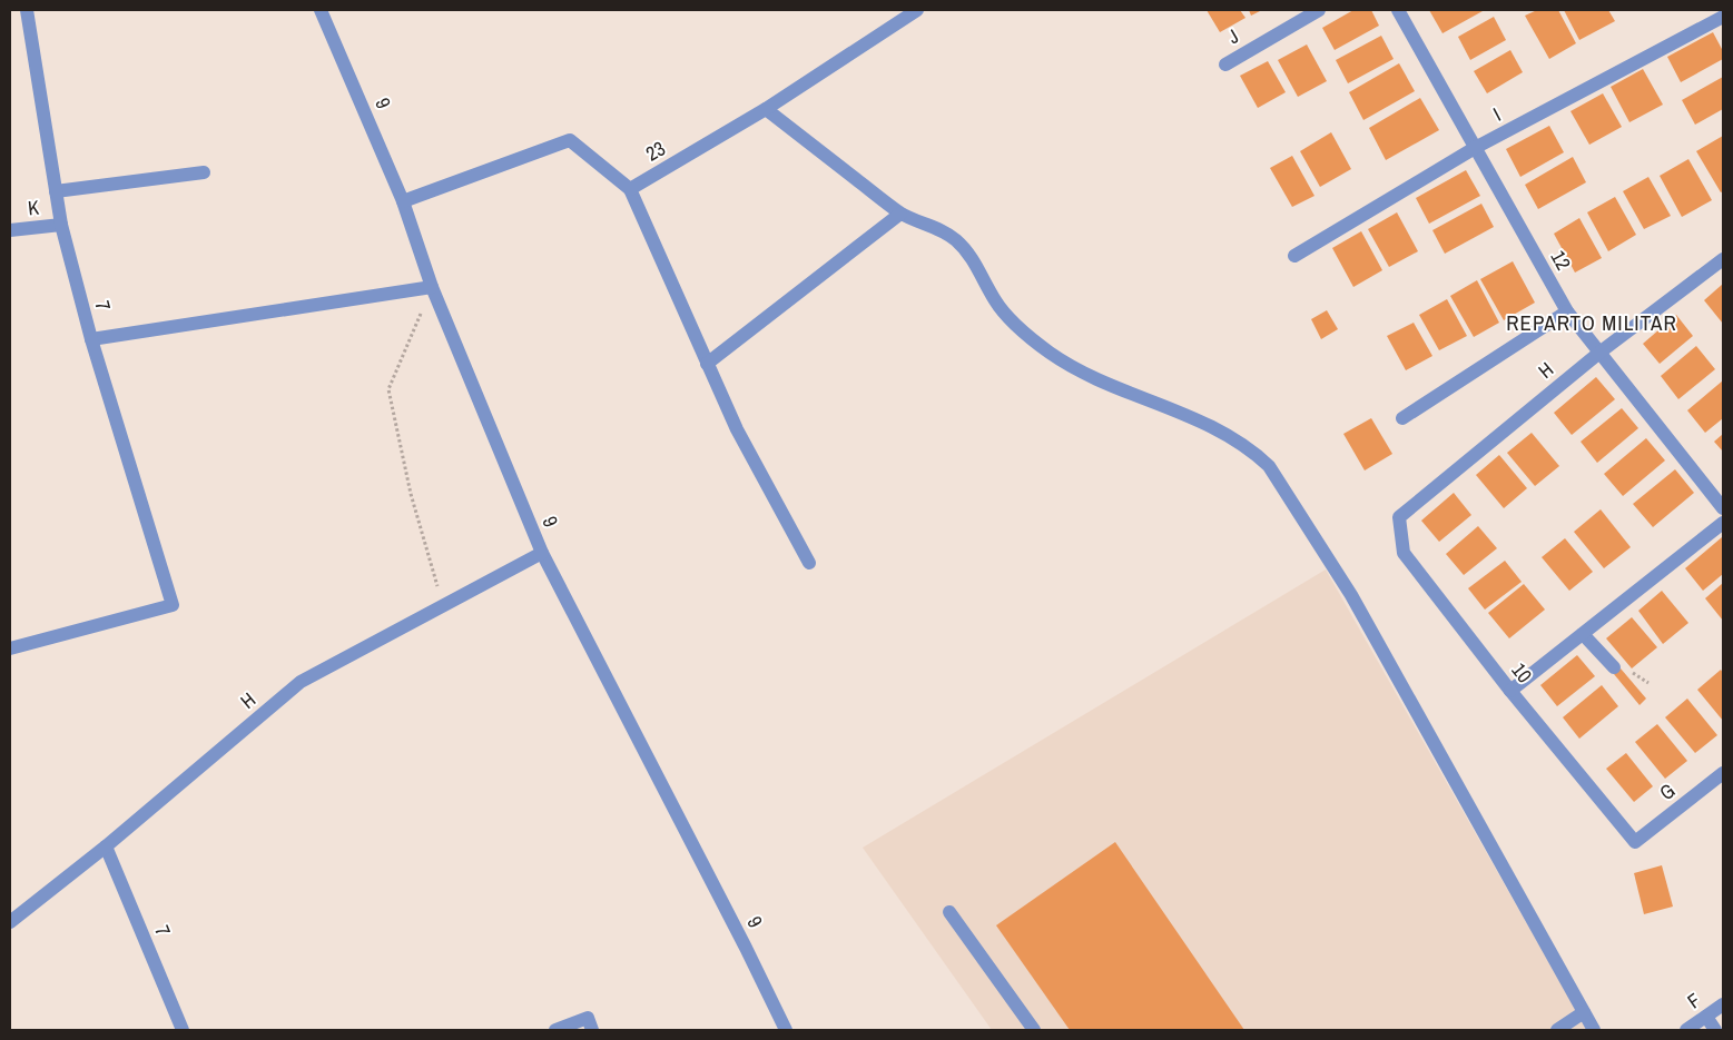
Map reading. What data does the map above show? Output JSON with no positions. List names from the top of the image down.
{
  "streets": {
    "street": [
      "J",
      "9",
      "I",
      "23",
      "K",
      "12",
      "7",
      "H",
      "10",
      "G",
      "F"
    ]
  },
  "crossings": [
    ["9", "H"],
    ["I", "12"],
    ["K", "7"],
    ["12", "H"],
    ["7", "H"],
    ["H", "10"],
    ["10", "G"]
  ],
  "districts": ["REPARTO MILITAR"]
}
